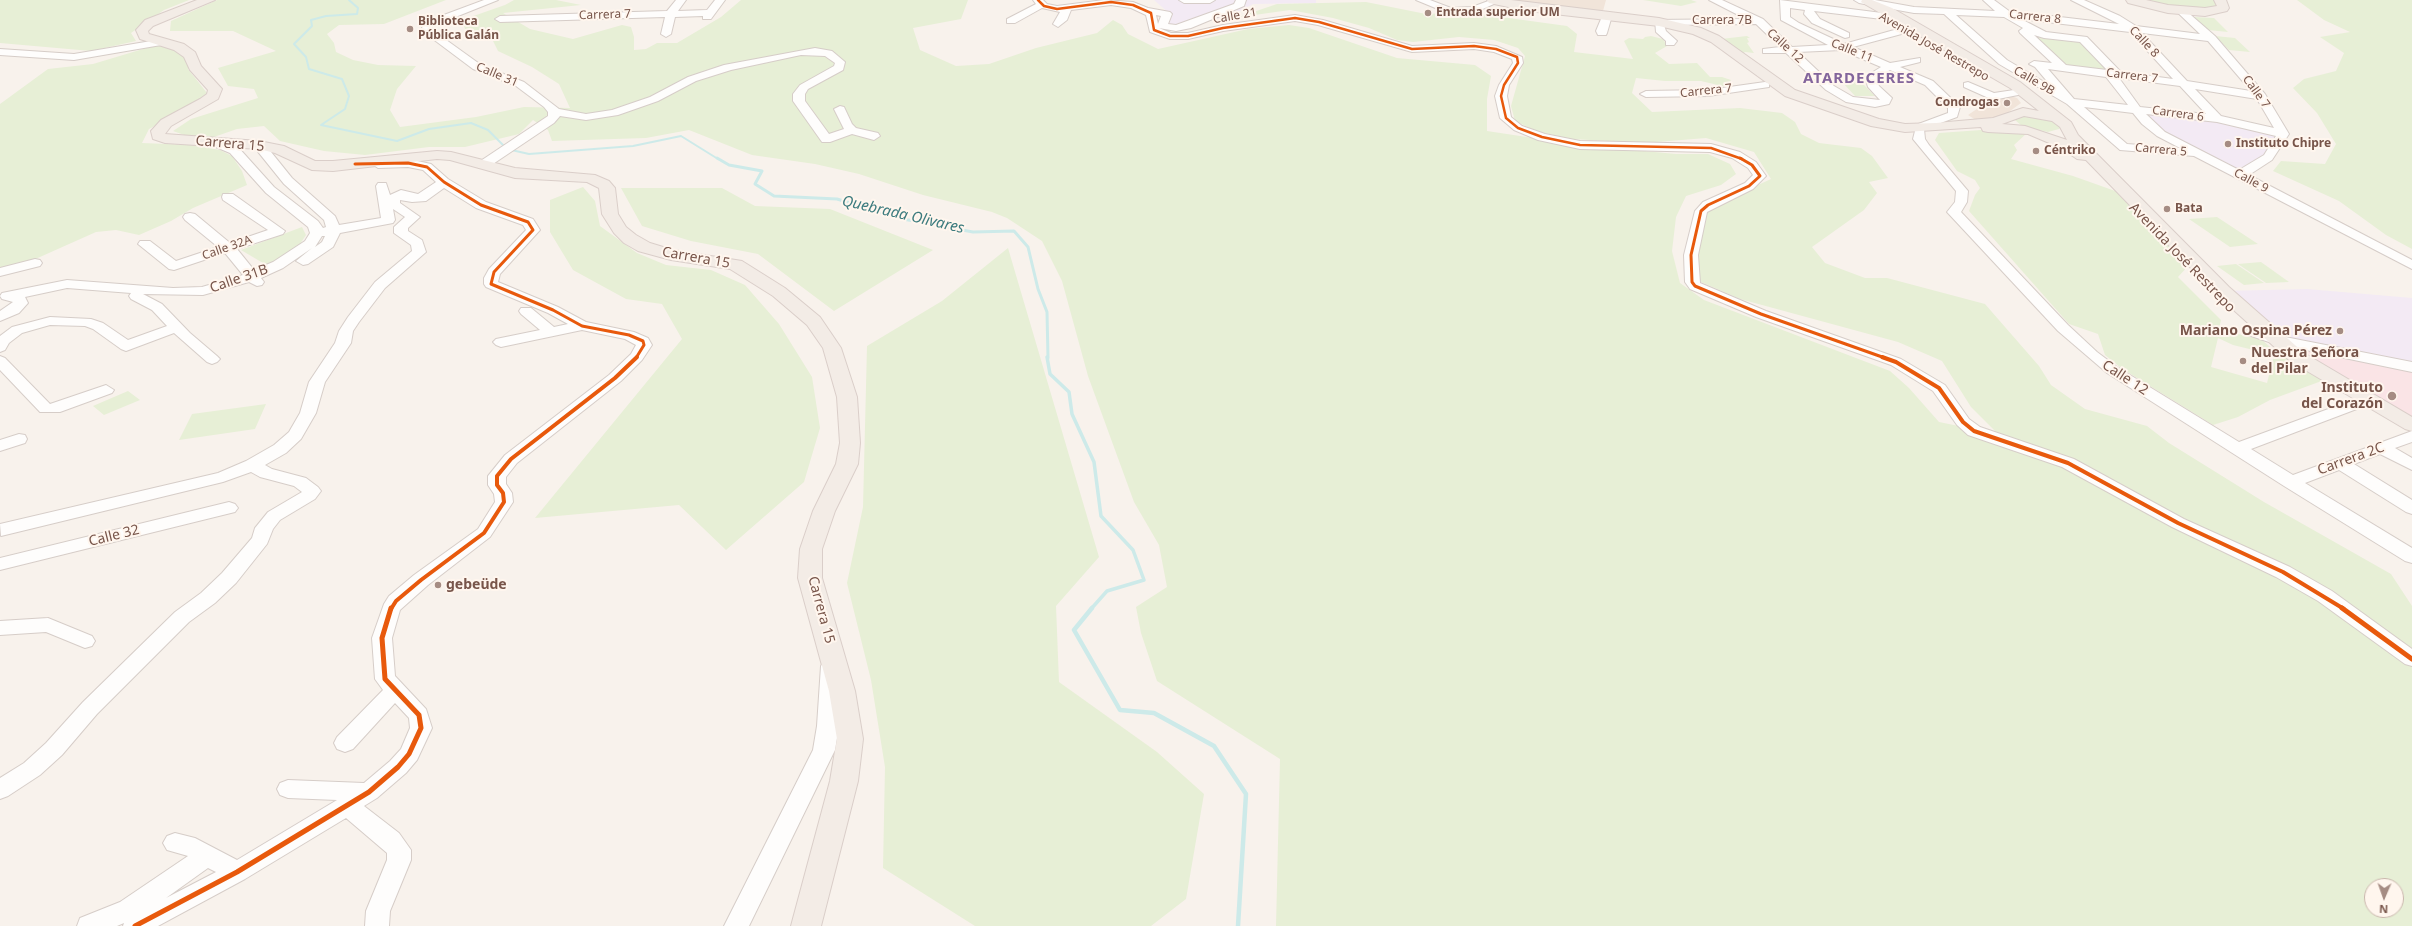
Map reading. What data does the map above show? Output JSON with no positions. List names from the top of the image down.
{
  "streets": {
    "main road": ["Avenida José Restrepo", "Carrera 15"],
    "street": [
      "Carrera 7",
      "Calle 21",
      "Carrera 8",
      "Carrera 7B",
      "Calle 8",
      "Calle 12",
      "Calle 11",
      "Calle 31",
      "Calle 9B",
      "Calle 7",
      "Carrera 6",
      "Carrera 5",
      "Calle 9",
      "Calle 32A",
      "Calle 31B",
      "Carrera 2C",
      "Calle 32"
    ]
  },
  "crossings": [
    ["Carrera 7", "Calle 8"],
    ["Carrera 7", "Calle 9B"],
    ["Carrera 7", "Calle 7"],
    ["Carrera 7", "Calle 9"],
    ["Carrera 8", "Calle 8"],
    ["Carrera 8", "Avenida José Restrepo"],
    ["Carrera 8", "Calle 9B"],
    ["Carrera 8", "Calle 7"],
    ["Carrera 8", "Calle 9"],
    ["Carrera 7B", "Calle 12"],
    ["Carrera 7B", "Calle 11"],
    ["Calle 8", "Carrera 6"],
    ["Calle 12", "Calle 11"],
    ["Calle 12", "Carrera 2C"],
    ["Avenida José Restrepo", "Carrera 2C"],
    ["Calle 9B", "Carrera 6"],
    ["Calle 9B", "Carrera 5"],
    ["Calle 7", "Carrera 6"],
    ["Carrera 6", "Calle 9"],
    ["Carrera 5", "Calle 9"]
  ],
  "districts": ["ATARDECERES"],
  "water": ["Quebrada Olivares"],
  "places": [
    "Entrada superior UM",
    "Biblioteca Pública Galán",
    "Condrogas",
    "Instituto Chipre",
    "Céntriko",
    "Bata",
    "Mariano Ospina Pérez",
    "Nuestra Señora del Pilar",
    "Instituto del Corazón",
    "gebeüde"
  ],
  "north": "bottom"
}
